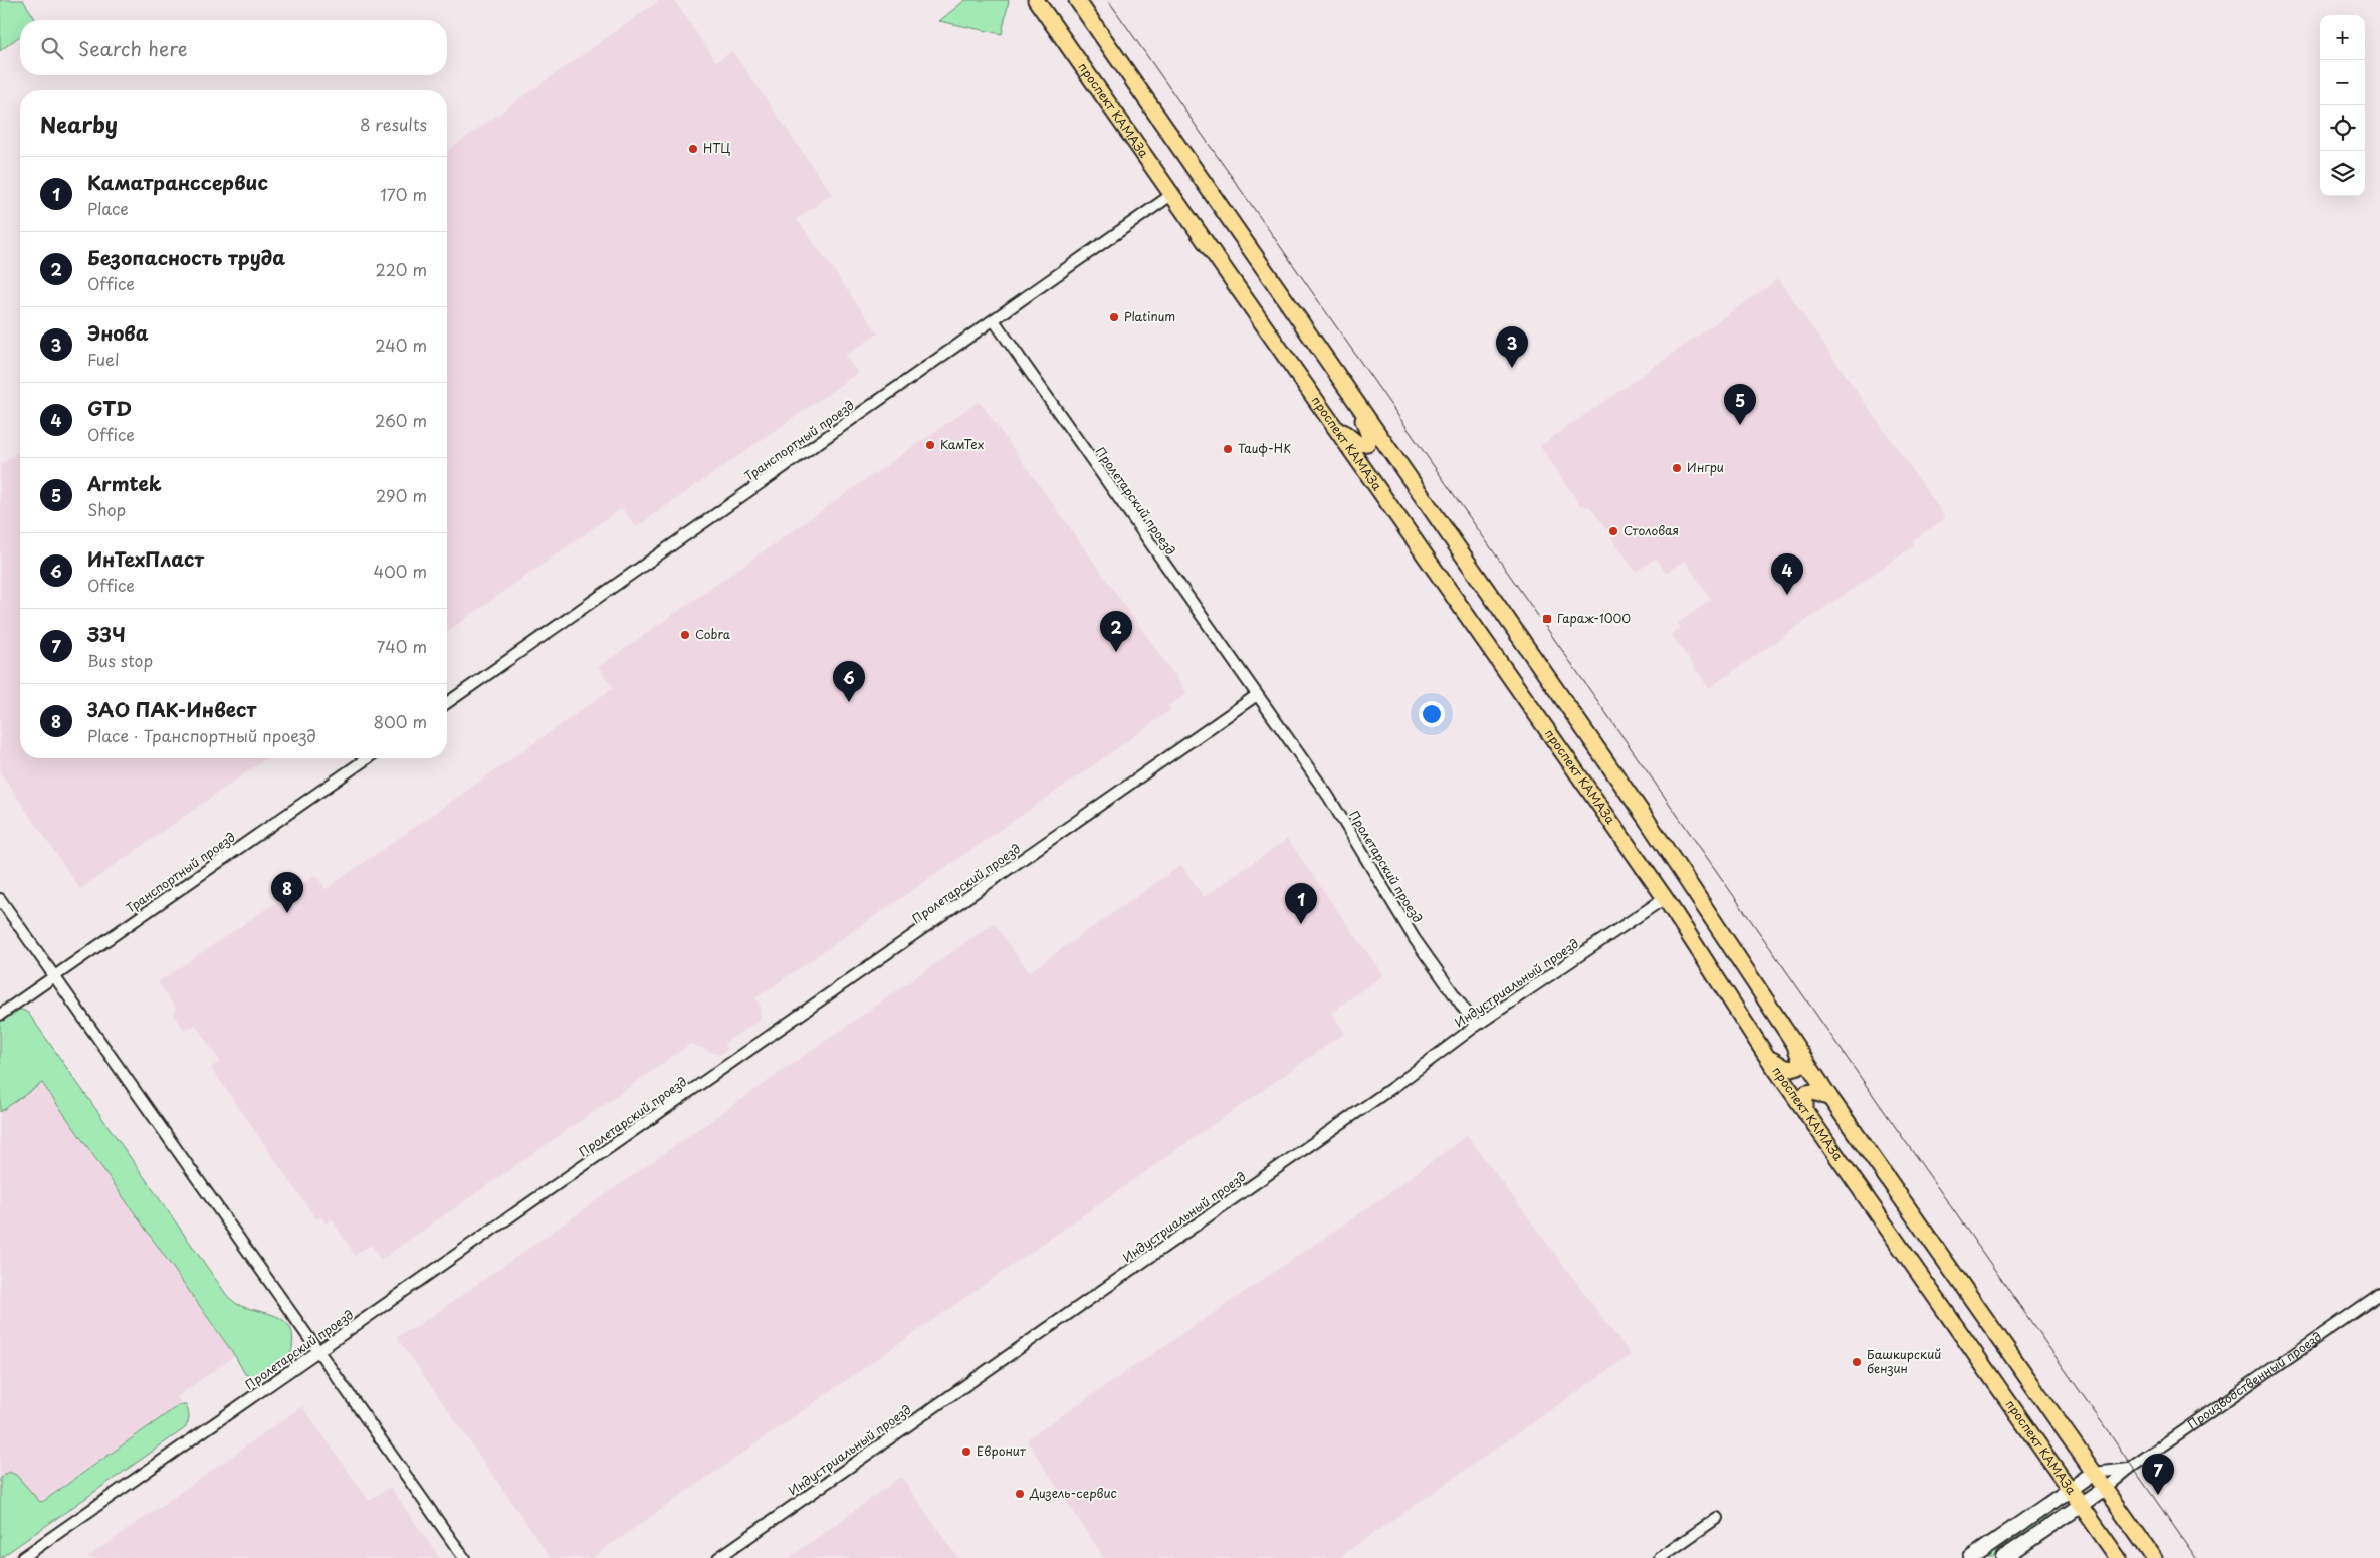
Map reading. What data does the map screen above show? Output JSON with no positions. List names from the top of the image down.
{
  "streets": {
    "main road": ["проспект КАМАЗа"],
    "street": [
      "Транспортный проезд",
      "Пролетарский проезд",
      "Индустриальный проезд",
      "Производственный проезд"
    ]
  },
  "crossings": [
    ["проспект КАМАЗа", "Транспортный проезд"],
    ["проспект КАМАЗа", "Индустриальный проезд"],
    ["Транспортный проезд", "Пролетарский проезд"],
    ["Пролетарский проезд", "Индустриальный проезд"]
  ],
  "places": {
    "other": [
      "НТЦ",
      "Platinum",
      "КамТех",
      "Таиф-НК",
      "Ингри",
      "Столовая",
      "Cobra",
      "Башкирский бензин",
      "Евронит",
      "Дизель-сервис"
    ],
    "transit": ["Гараж-1000"]
  },
  "page": {
    "map_buttons": ["+", "−"],
    "search": "Search here",
    "heading": ["Nearby", "8 results"],
    "list": [
      {
        "mark": "1",
        "name": "Каматранссервис",
        "note": "Place",
        "value": "170 m"
      },
      {
        "mark": "2",
        "name": "Безопасность труда",
        "note": "Office",
        "value": "220 m"
      },
      {
        "mark": "3",
        "name": "Энова",
        "note": "Fuel",
        "value": "240 m"
      },
      {
        "mark": "4",
        "name": "GTD",
        "note": "Office",
        "value": "260 m"
      },
      {
        "mark": "5",
        "name": "Armtek",
        "note": "Shop",
        "value": "290 m"
      },
      {
        "mark": "6",
        "name": "ИнТехПласт",
        "note": "Office",
        "value": "400 m"
      },
      {
        "mark": "7",
        "name": "ЗЗЧ",
        "note": "Bus stop",
        "value": "740 m"
      },
      {
        "mark": "8",
        "name": "ЗАО ПАК-Инвест",
        "note": "Place · Транспортный проезд",
        "value": "800 m"
      }
    ],
    "pins": [
      "3",
      "5",
      "4",
      "2",
      "6",
      "8",
      "1",
      "7"
    ]
  }
}
